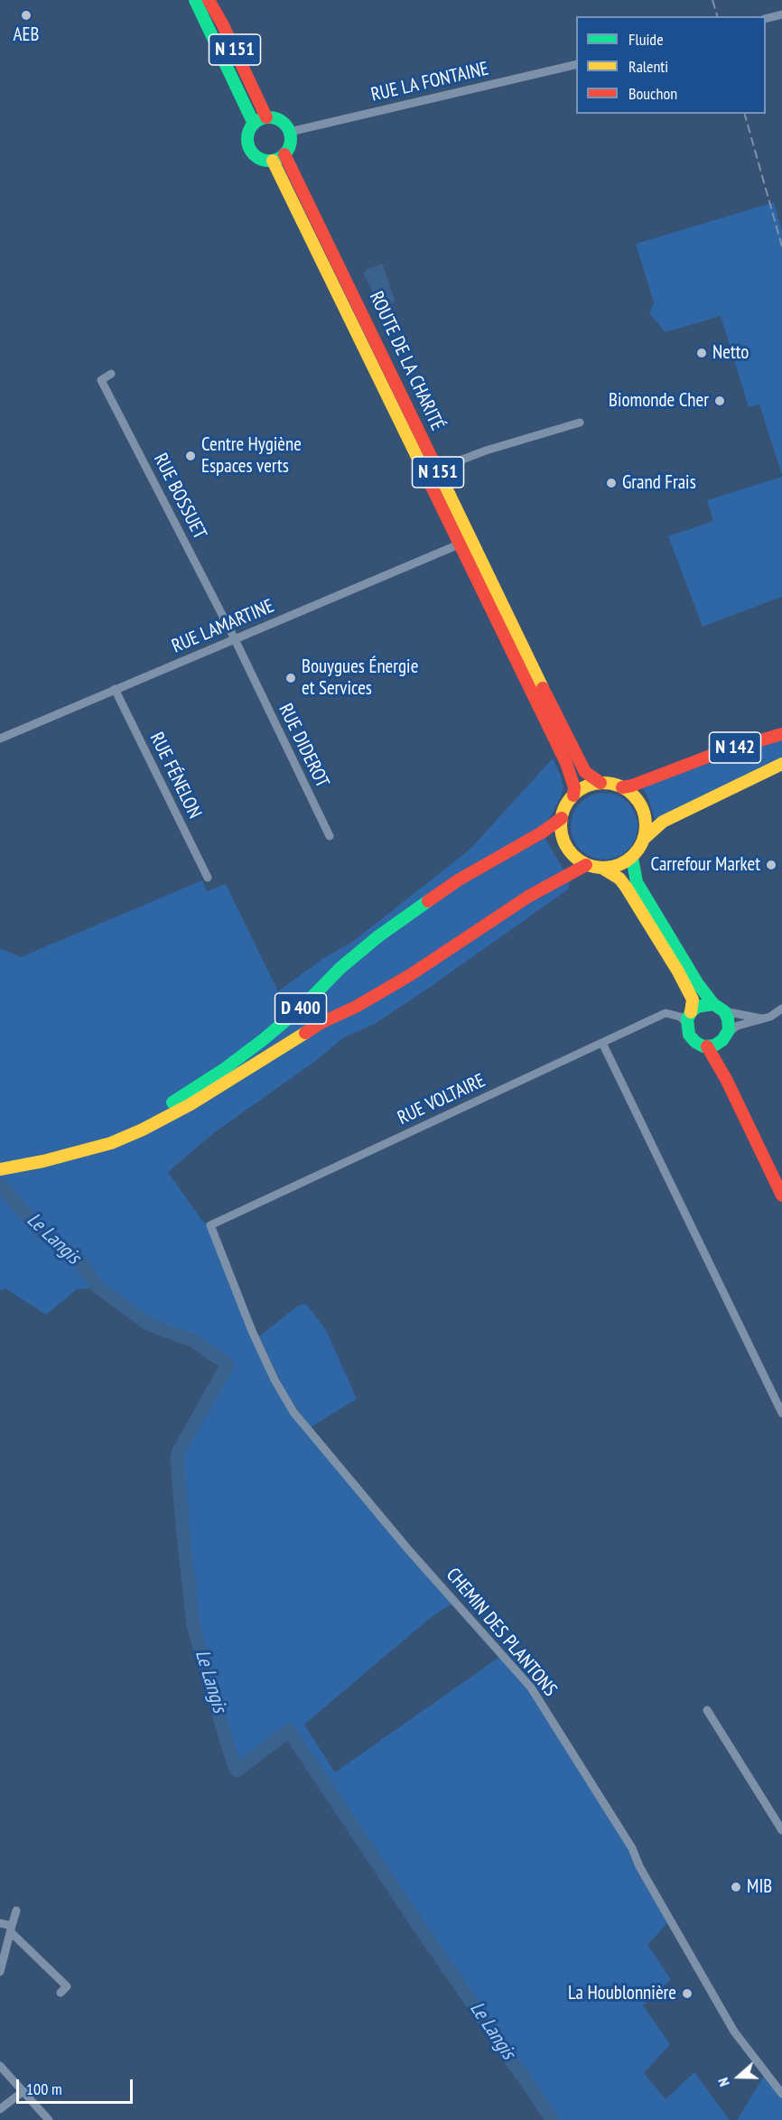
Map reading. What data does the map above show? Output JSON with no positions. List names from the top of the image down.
{
  "streets": {
    "main road": [
      "N 151",
      "ROUTE DE LA CHARITÉ",
      "N 142",
      "D 400"
    ],
    "street": [
      "RUE LA FONTAINE",
      "RUE BOSSUET",
      "RUE LAMARTINE",
      "RUE DIDEROT",
      "RUE FÉNELON",
      "RUE VOLTAIRE",
      "CHEMIN DES PLANTONS"
    ]
  },
  "crossings": [
    ["N 151", "RUE LA FONTAINE"],
    ["N 151", "ROUTE DE LA CHARITÉ"],
    ["RUE LA FONTAINE", "ROUTE DE LA CHARITÉ"],
    ["ROUTE DE LA CHARITÉ", "RUE LAMARTINE"],
    ["ROUTE DE LA CHARITÉ", "N 142"],
    ["ROUTE DE LA CHARITÉ", "D 400"],
    ["RUE BOSSUET", "RUE LAMARTINE"],
    ["RUE BOSSUET", "RUE DIDEROT"],
    ["RUE LAMARTINE", "RUE DIDEROT"],
    ["RUE LAMARTINE", "RUE FÉNELON"],
    ["N 142", "D 400"],
    ["RUE VOLTAIRE", "CHEMIN DES PLANTONS"]
  ],
  "water": ["Le Langis"],
  "places": [
    "AEB",
    "Netto",
    "Biomonde Cher",
    "Centre Hygiène Espaces verts",
    "Grand Frais",
    "Bouygues Énergie et Services",
    "Carrefour Market",
    "MIB",
    "La Houblonnière"
  ],
  "legend": ["Fluide", "Ralenti", "Bouchon"],
  "scale_bar": "100 m",
  "north": "left"
}
